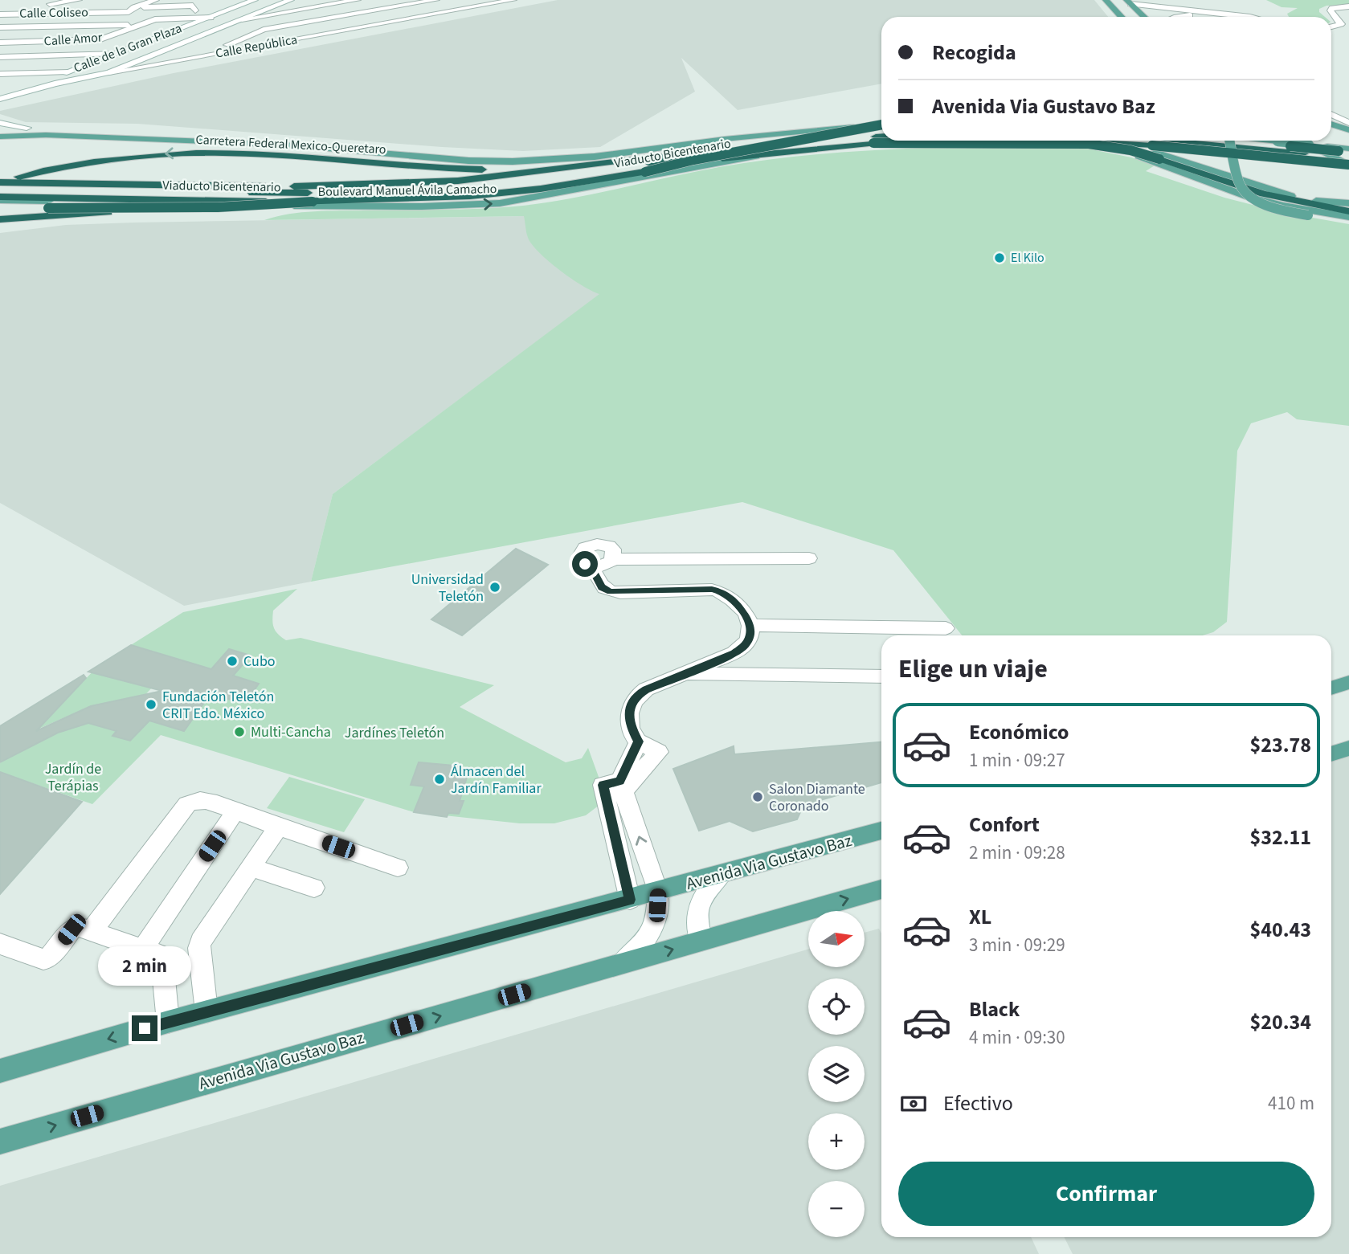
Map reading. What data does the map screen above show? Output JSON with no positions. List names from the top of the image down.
{
  "streets": {
    "highway": ["Carretera Federal Mexico-Queretaro", "Viaducto Bicentenario", "Boulevard Manuel Ávila Camacho"],
    "main road": ["Avenida Via Gustavo Baz"],
    "street": [
      "Calle Coliseo",
      "Calle Amor",
      "Calle República",
      "Calle de la Gran Plaza"
    ]
  },
  "crossings": [
    ["Calle Amor", "Calle de la Gran Plaza"],
    ["Calle República", "Calle de la Gran Plaza"],
    ["Carretera Federal Mexico-Queretaro", "Boulevard Manuel Ávila Camacho"],
    ["Viaducto Bicentenario", "Boulevard Manuel Ávila Camacho"]
  ],
  "parks": ["Jardínes Teletón", "Jardín de Terápias"],
  "places": [
    "El Kilo",
    "Universidad Teletón",
    "Cubo",
    "Fundación Teletón CRIT Edo. México",
    "Multi-Cancha",
    "Álmacen del Jardín Familiar",
    "Salon Diamante Coronado"
  ],
  "north": "right",
  "page": {
    "banner": ["Recogida", "Avenida Via Gustavo Baz"],
    "heading": "Elige un viaje",
    "list": [
      {
        "name": "Económico",
        "note": "1 min · 09:27",
        "value": "$23.78"
      },
      {
        "name": "Confort",
        "note": "2 min · 09:28",
        "value": "$32.11"
      },
      {
        "name": "XL",
        "note": "3 min · 09:29",
        "value": "$40.43"
      },
      {
        "name": "Black",
        "note": "4 min · 09:30",
        "value": "$20.34"
      }
    ],
    "map_buttons": ["+", "−"],
    "bubble": "2 min",
    "pay": ["Efectivo", "410 m"],
    "buttons": "Confirmar"
  }
}
